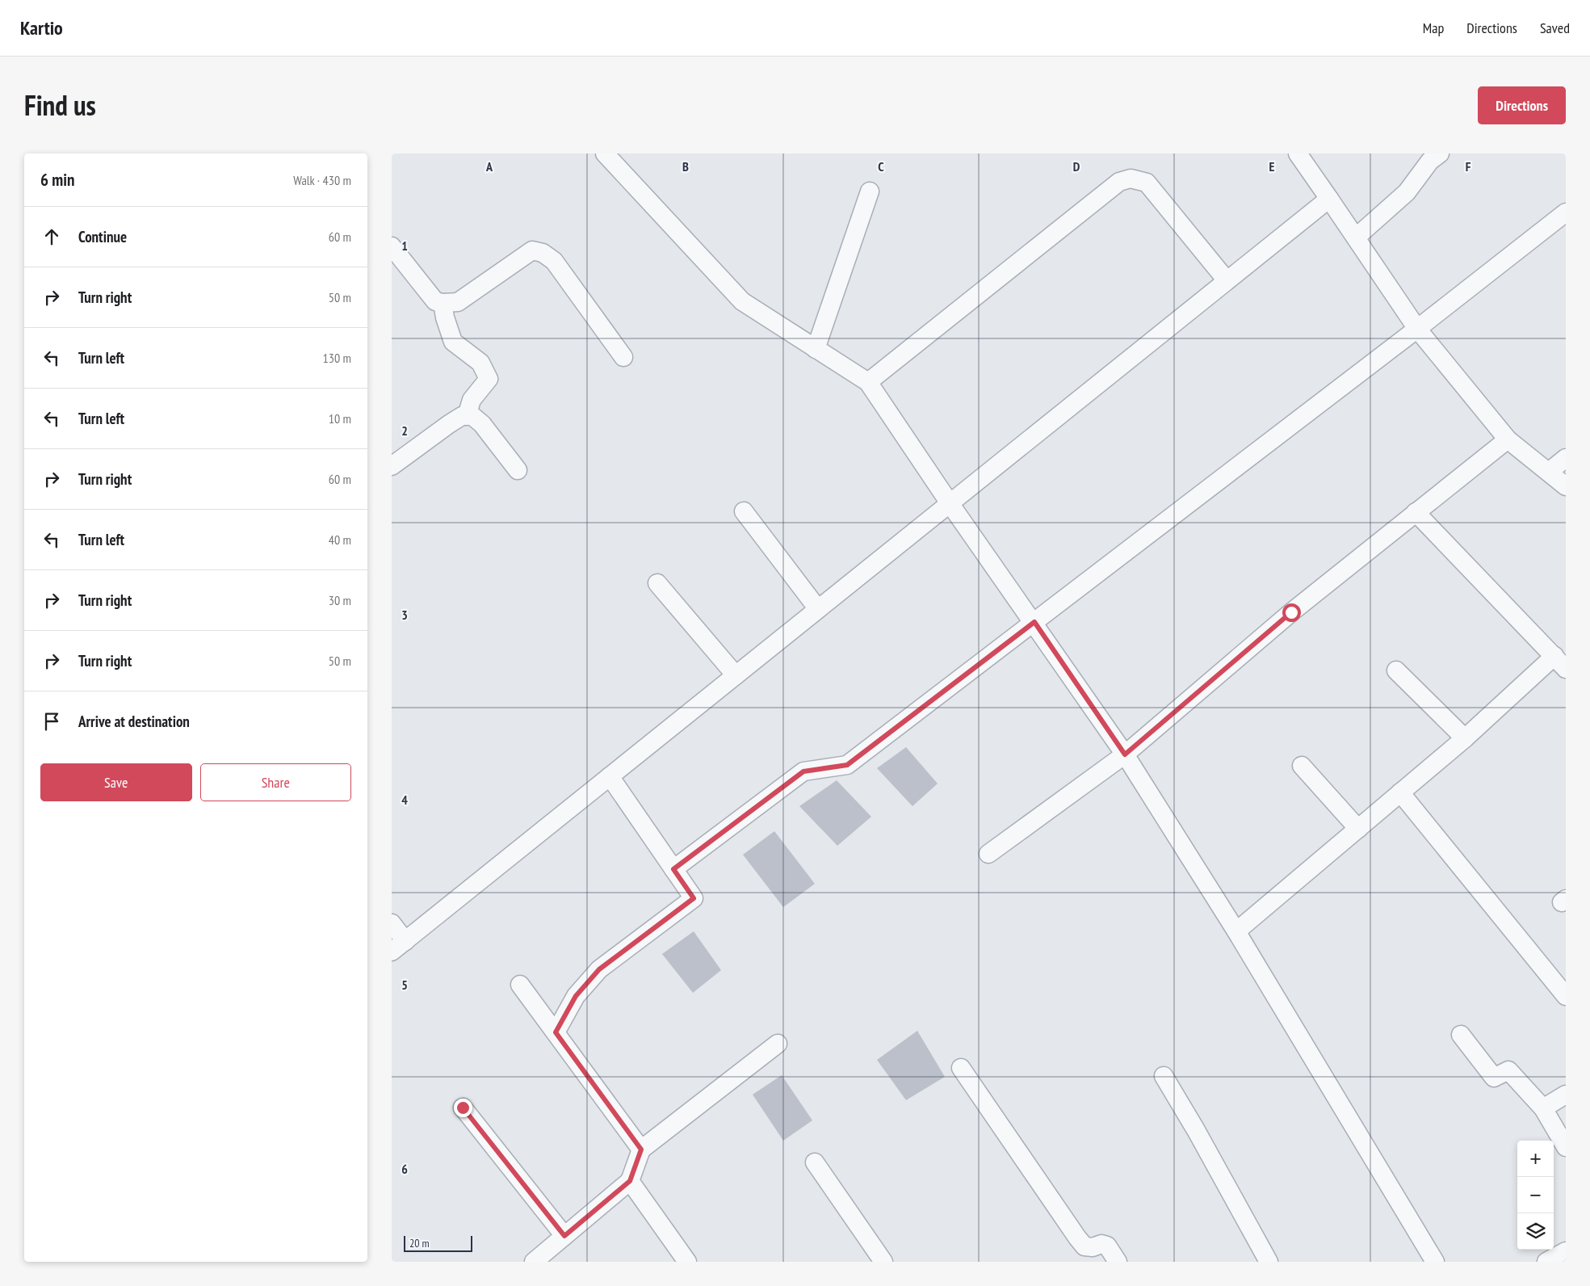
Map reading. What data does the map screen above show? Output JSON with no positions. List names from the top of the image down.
{
  "scale_bar": "20 m",
  "page": {
    "header": "Kartio",
    "nav": ["Map", "Directions", "Saved"],
    "title": "Find us",
    "buttons": [
      "Directions",
      ["Save", "Share"]
    ],
    "heading": ["6 min", "Walk · 430 m"],
    "list": [
      ["Continue", "60 m"],
      ["Turn right", "50 m"],
      ["Turn left", "130 m"],
      ["Turn left", "10 m"],
      ["Turn right", "60 m"],
      ["Turn left", "40 m"],
      ["Turn right", "30 m"],
      ["Turn right", "50 m"],
      "Arrive at destination"
    ],
    "map_buttons": ["+", "−"],
    "scale": "20 m"
  },
  "grid": {
    "columns": [
      "A",
      "B",
      "C",
      "D",
      "E",
      "F"
    ],
    "rows": [
      "1",
      "2",
      "3",
      "4",
      "5",
      "6"
    ]
  }
}
